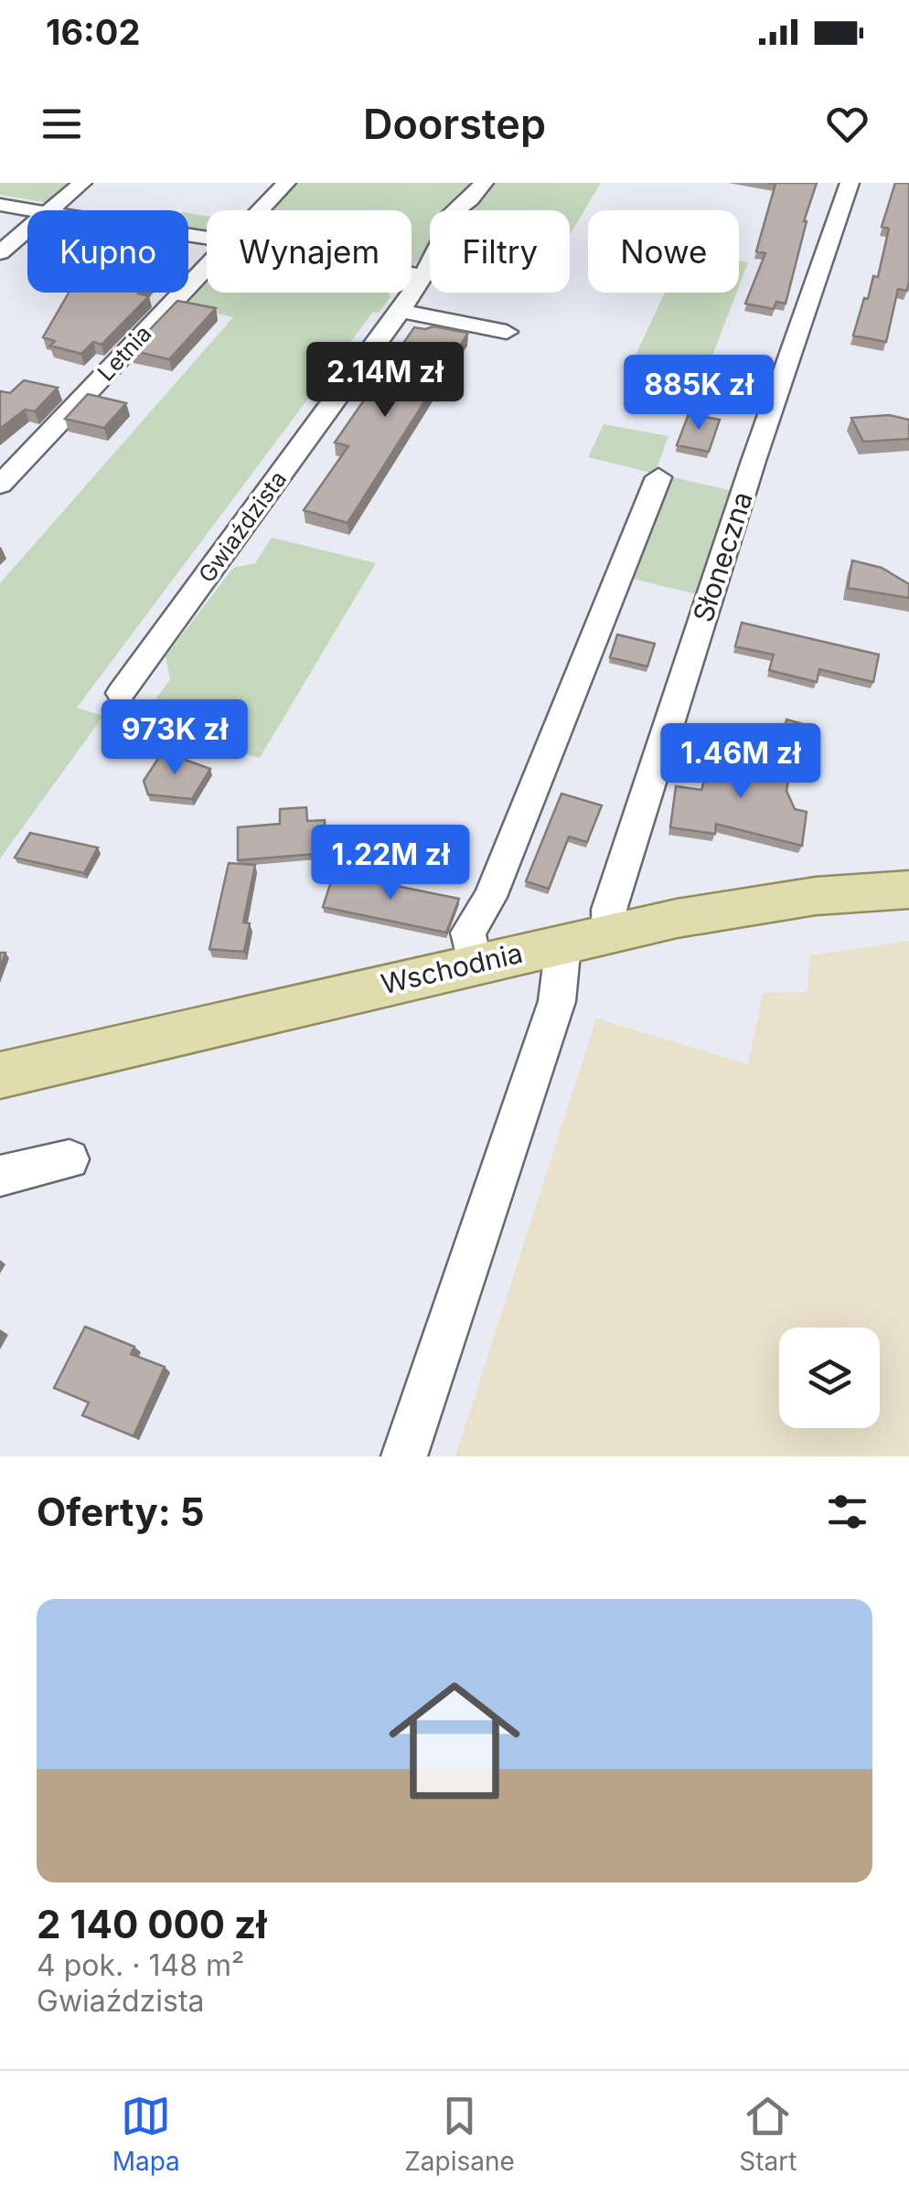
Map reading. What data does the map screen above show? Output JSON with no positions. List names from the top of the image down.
{
  "streets": {
    "main road": ["Wschodnia"],
    "street": ["Letnia", "Gwiaździsta", "Słoneczna"]
  },
  "crossings": [
    ["Słoneczna", "Wschodnia"]
  ],
  "page": {
    "status": "16:02",
    "header": "Doorstep",
    "chip": [
      "Kupno",
      "Wynajem",
      "Filtry",
      "Nowe"
    ],
    "price": [
      "2.14M zł",
      "885K zł",
      "973K zł",
      "1.46M zł",
      "1.22M zł"
    ],
    "heading": "Oferty: 5",
    "list": [
      {
        "name": "2 140 000 zł",
        "note": "4 pok. · 148 m² · Gwiaździsta"
      }
    ],
    "tabs": ["Mapa", "Zapisane", "Start"]
  }
}
